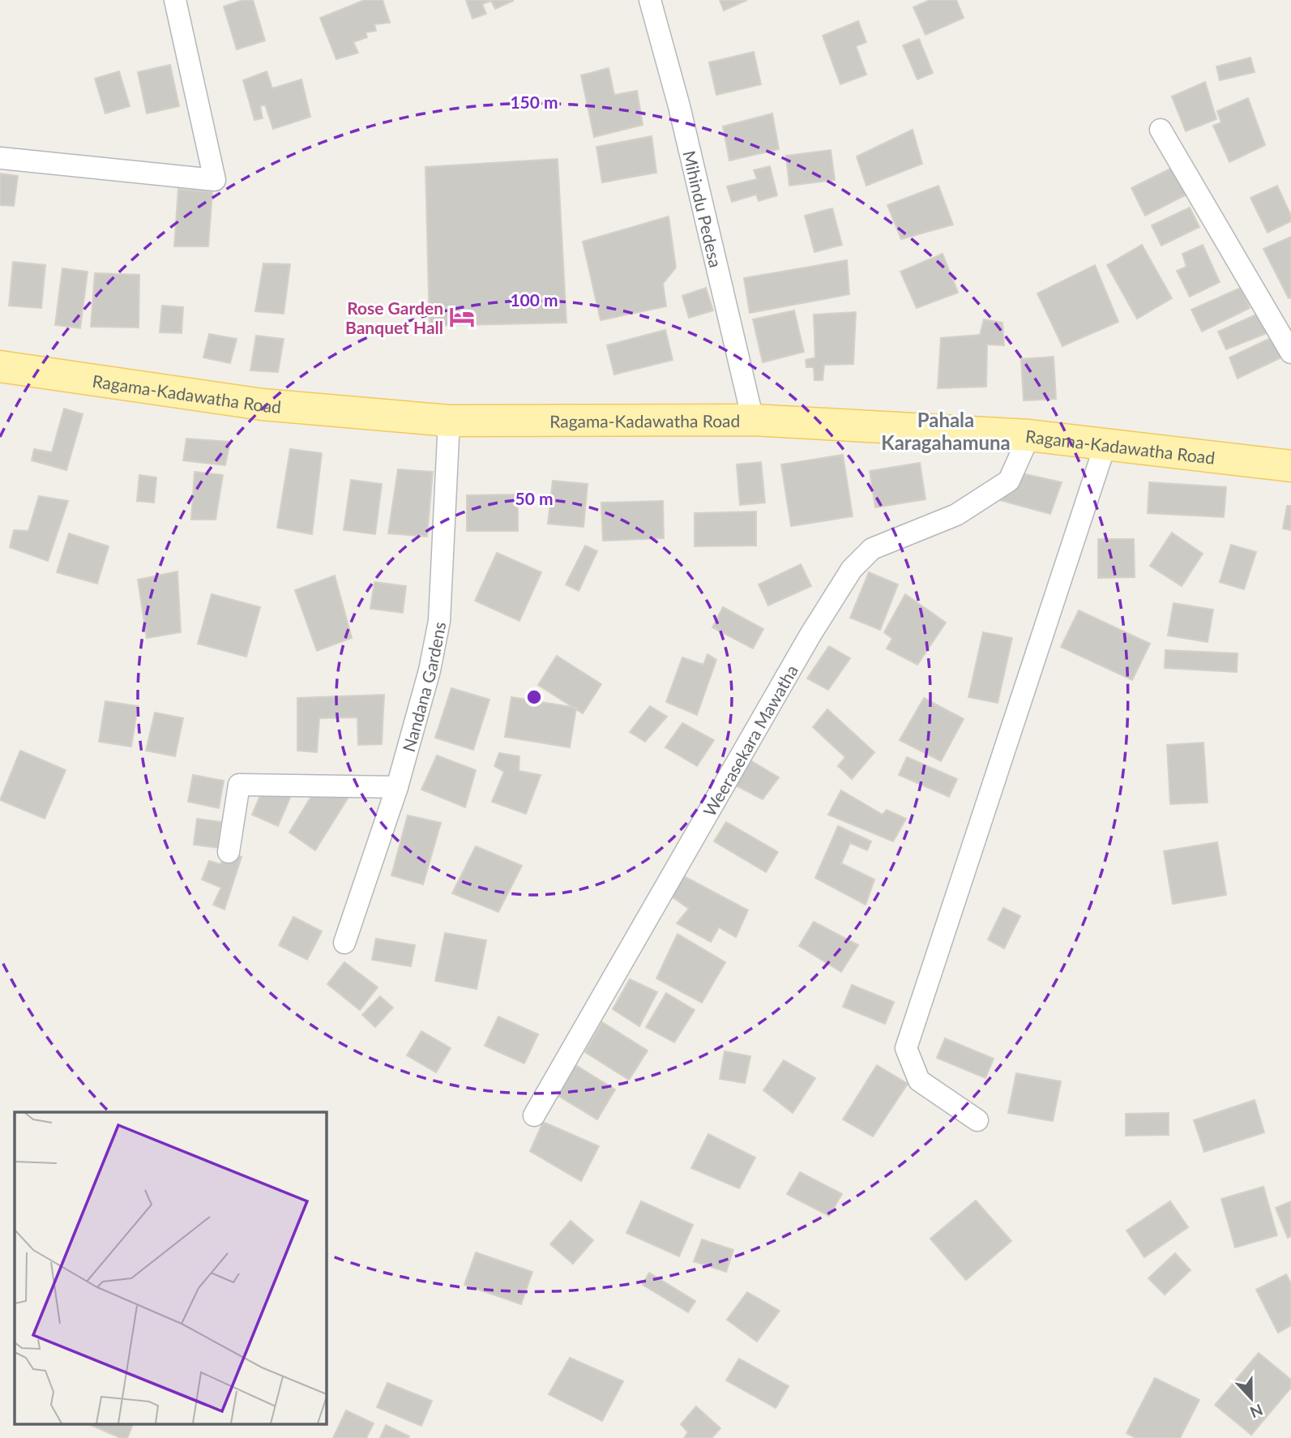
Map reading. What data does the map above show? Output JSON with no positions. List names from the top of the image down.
{
  "streets": {
    "main road": ["Ragama-Kadawatha Road"],
    "street": ["Mihindu Pedesa", "Nandana Gardens", "Weerasekara Mawatha"]
  },
  "crossings": [
    ["Mihindu Pedesa", "Ragama-Kadawatha Road"],
    ["Ragama-Kadawatha Road", "Nandana Gardens"],
    ["Ragama-Kadawatha Road", "Weerasekara Mawatha"]
  ],
  "districts": ["Pahala Karagahamuna"],
  "places": {
    "hotel": ["Rose Garden Banquet Hall"]
  },
  "north": "bottom",
  "rings": ["150 m", "100 m", "50 m"]
}
